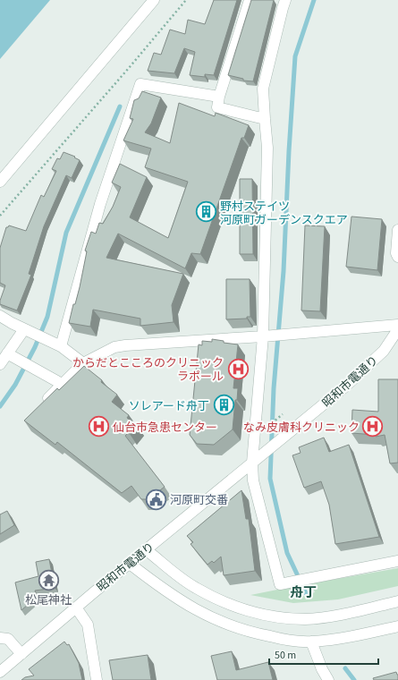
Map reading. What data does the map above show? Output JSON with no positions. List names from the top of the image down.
{
  "streets": {
    "street": ["昭和市電通り"]
  },
  "districts": ["舟丁"],
  "places": {
    "building": ["野村ステイツ 河原町ガーデンスクエア", "ソレアード舟丁"],
    "hospital": ["からだとこころのクリニック ラポール", "仙台市急患センター", "なみ皮膚科クリニック"],
    "public building": ["河原町交番"],
    "temple": ["松尾神社"]
  },
  "scale_bar": "50 m"
}
